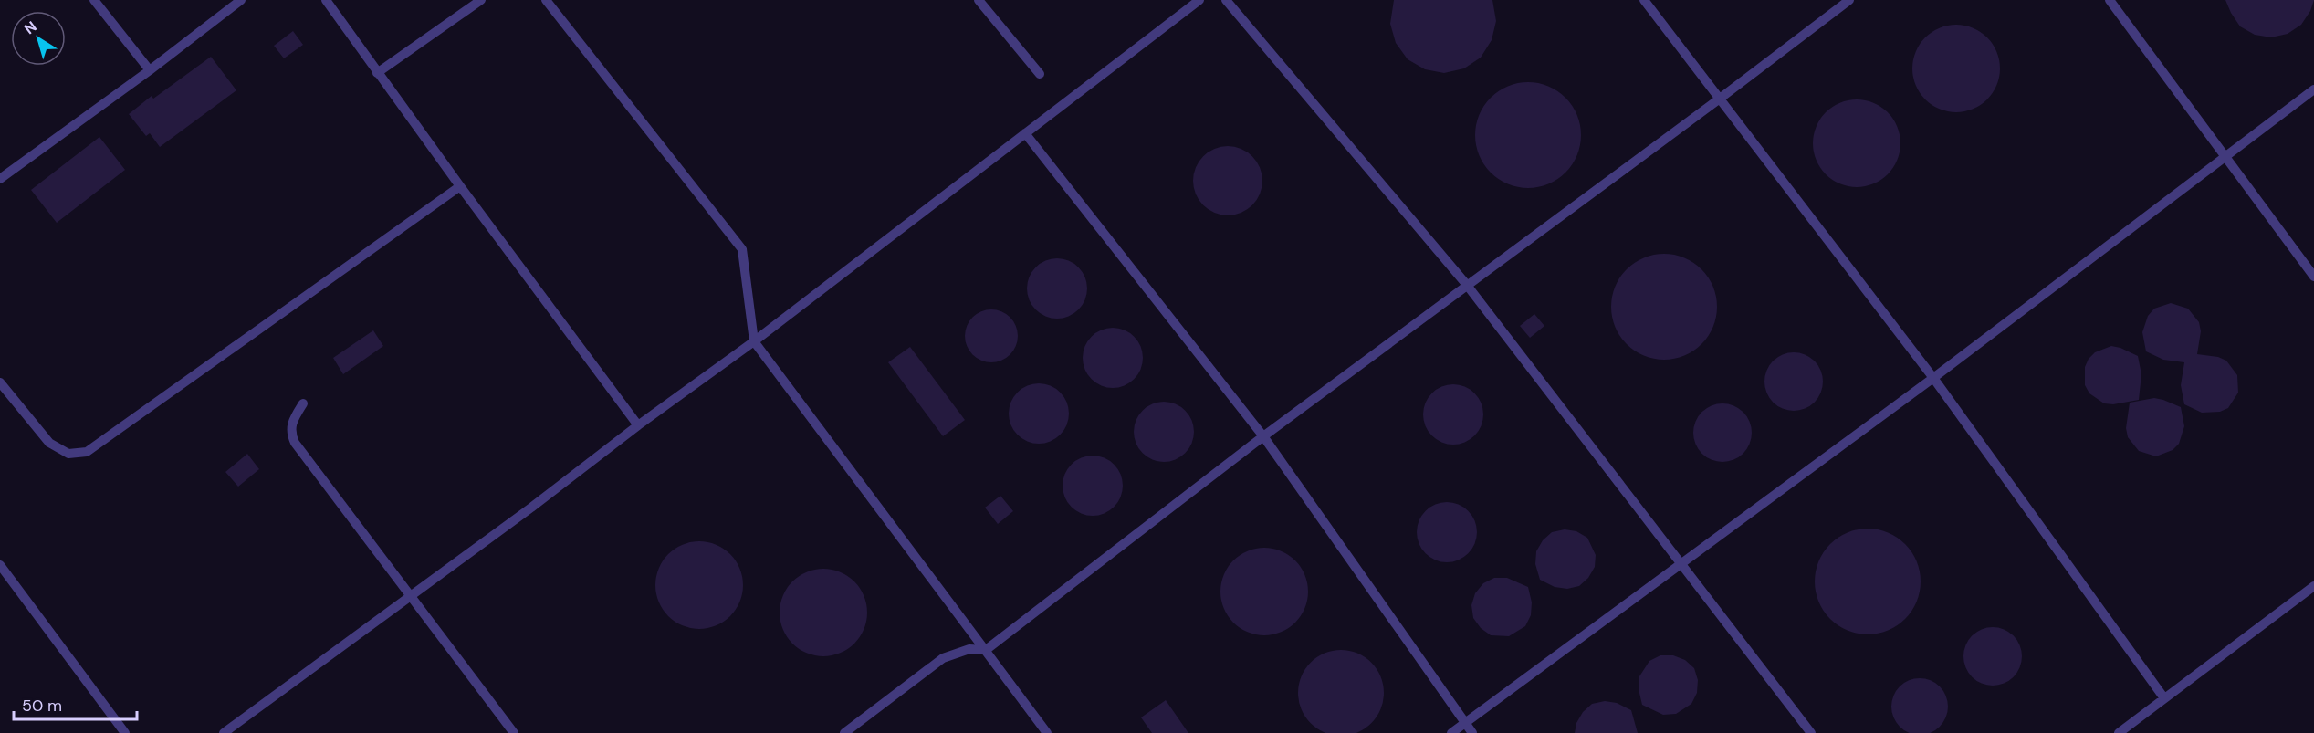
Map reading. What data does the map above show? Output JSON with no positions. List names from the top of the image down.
{
  "scale_bar": "50 m",
  "north": "top left"
}
